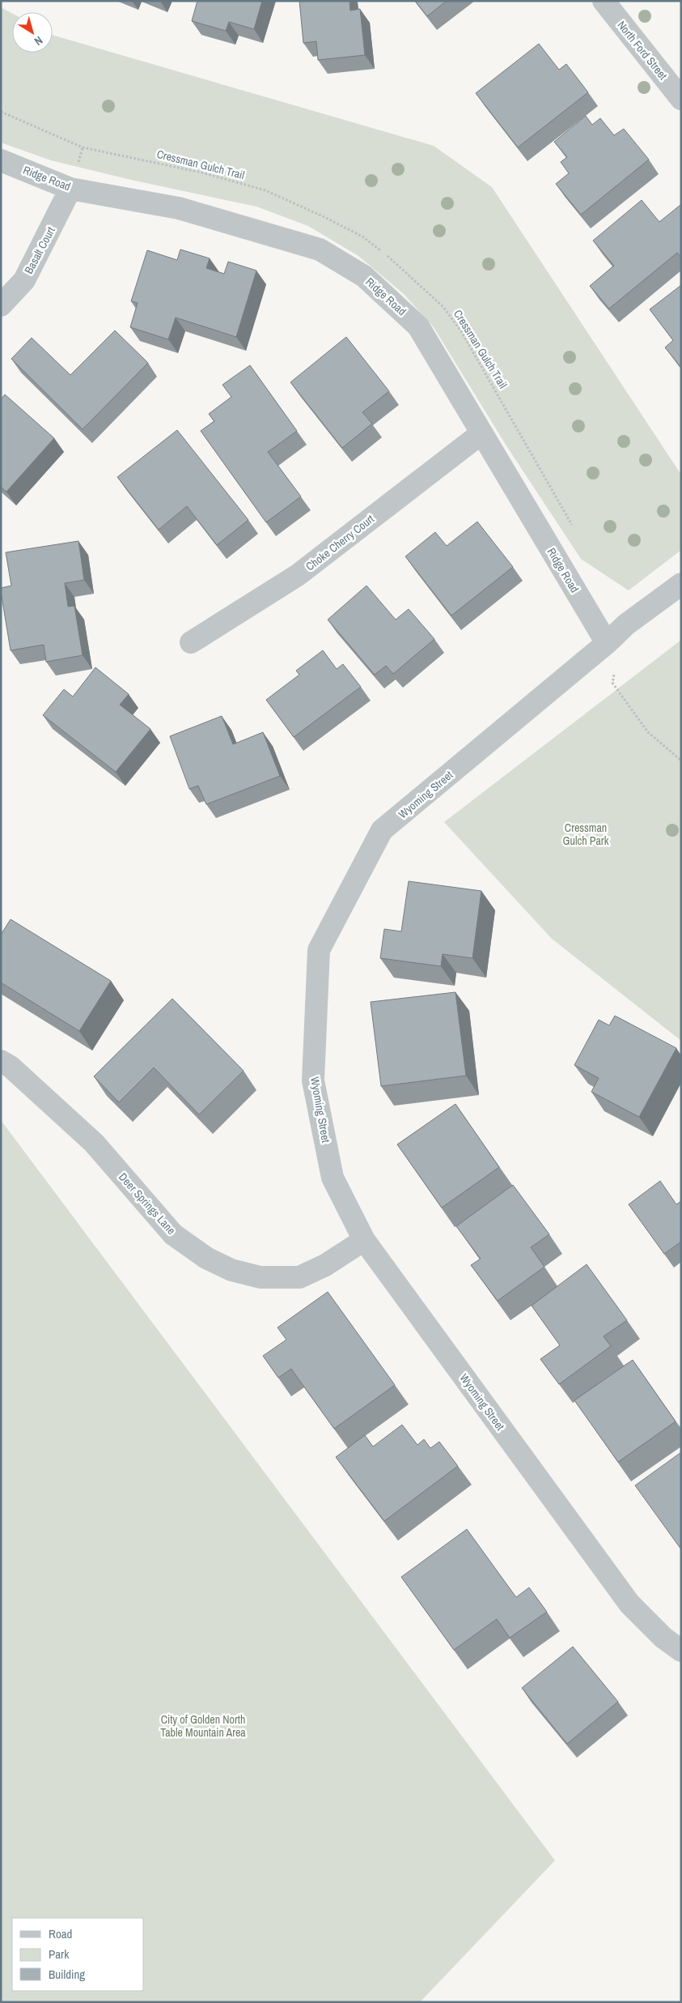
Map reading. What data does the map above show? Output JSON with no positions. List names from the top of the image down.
{
  "streets": {
    "street": [
      "North Ford Street",
      "Ridge Road",
      "Basalt Court",
      "Choke Cherry Court",
      "Wyoming Street",
      "Deer Springs Lane"
    ],
    "path": ["Cressman Gulch Trail"]
  },
  "crossings": [
    ["Ridge Road", "Basalt Court"],
    ["Ridge Road", "Choke Cherry Court"],
    ["Ridge Road", "Wyoming Street"],
    ["Wyoming Street", "Deer Springs Lane"]
  ],
  "parks": ["Cressman Gulch Park", "City of Golden North Table Mountain Area"],
  "legend": ["Road", "Park", "Building"],
  "north": "bottom right"
}
